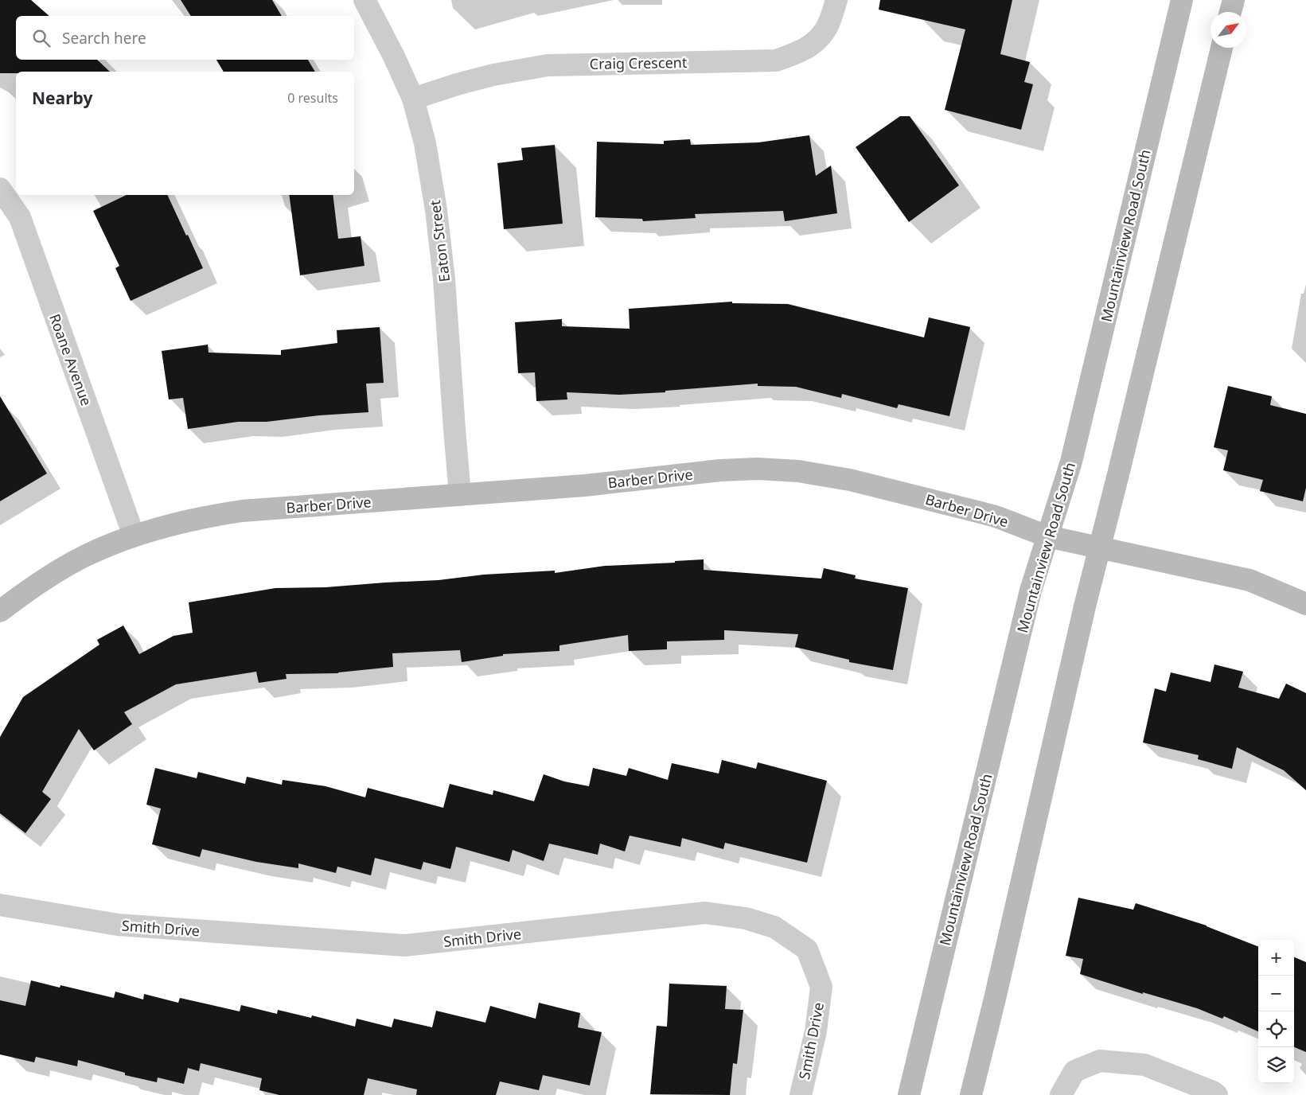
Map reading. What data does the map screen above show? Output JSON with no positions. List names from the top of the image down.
{
  "streets": {
    "main road": ["Mountainview Road South", "Barber Drive"],
    "street": [
      "Craig Crescent",
      "Eaton Street",
      "Roane Avenue",
      "Smith Drive"
    ]
  },
  "crossings": [
    ["Craig Crescent", "Eaton Street"],
    ["Mountainview Road South", "Barber Drive"],
    ["Eaton Street", "Barber Drive"],
    ["Roane Avenue", "Barber Drive"]
  ],
  "north": "top right",
  "page": {
    "search": "Search here",
    "heading": ["Nearby", "0 results"],
    "map_buttons": ["+", "−"]
  }
}
